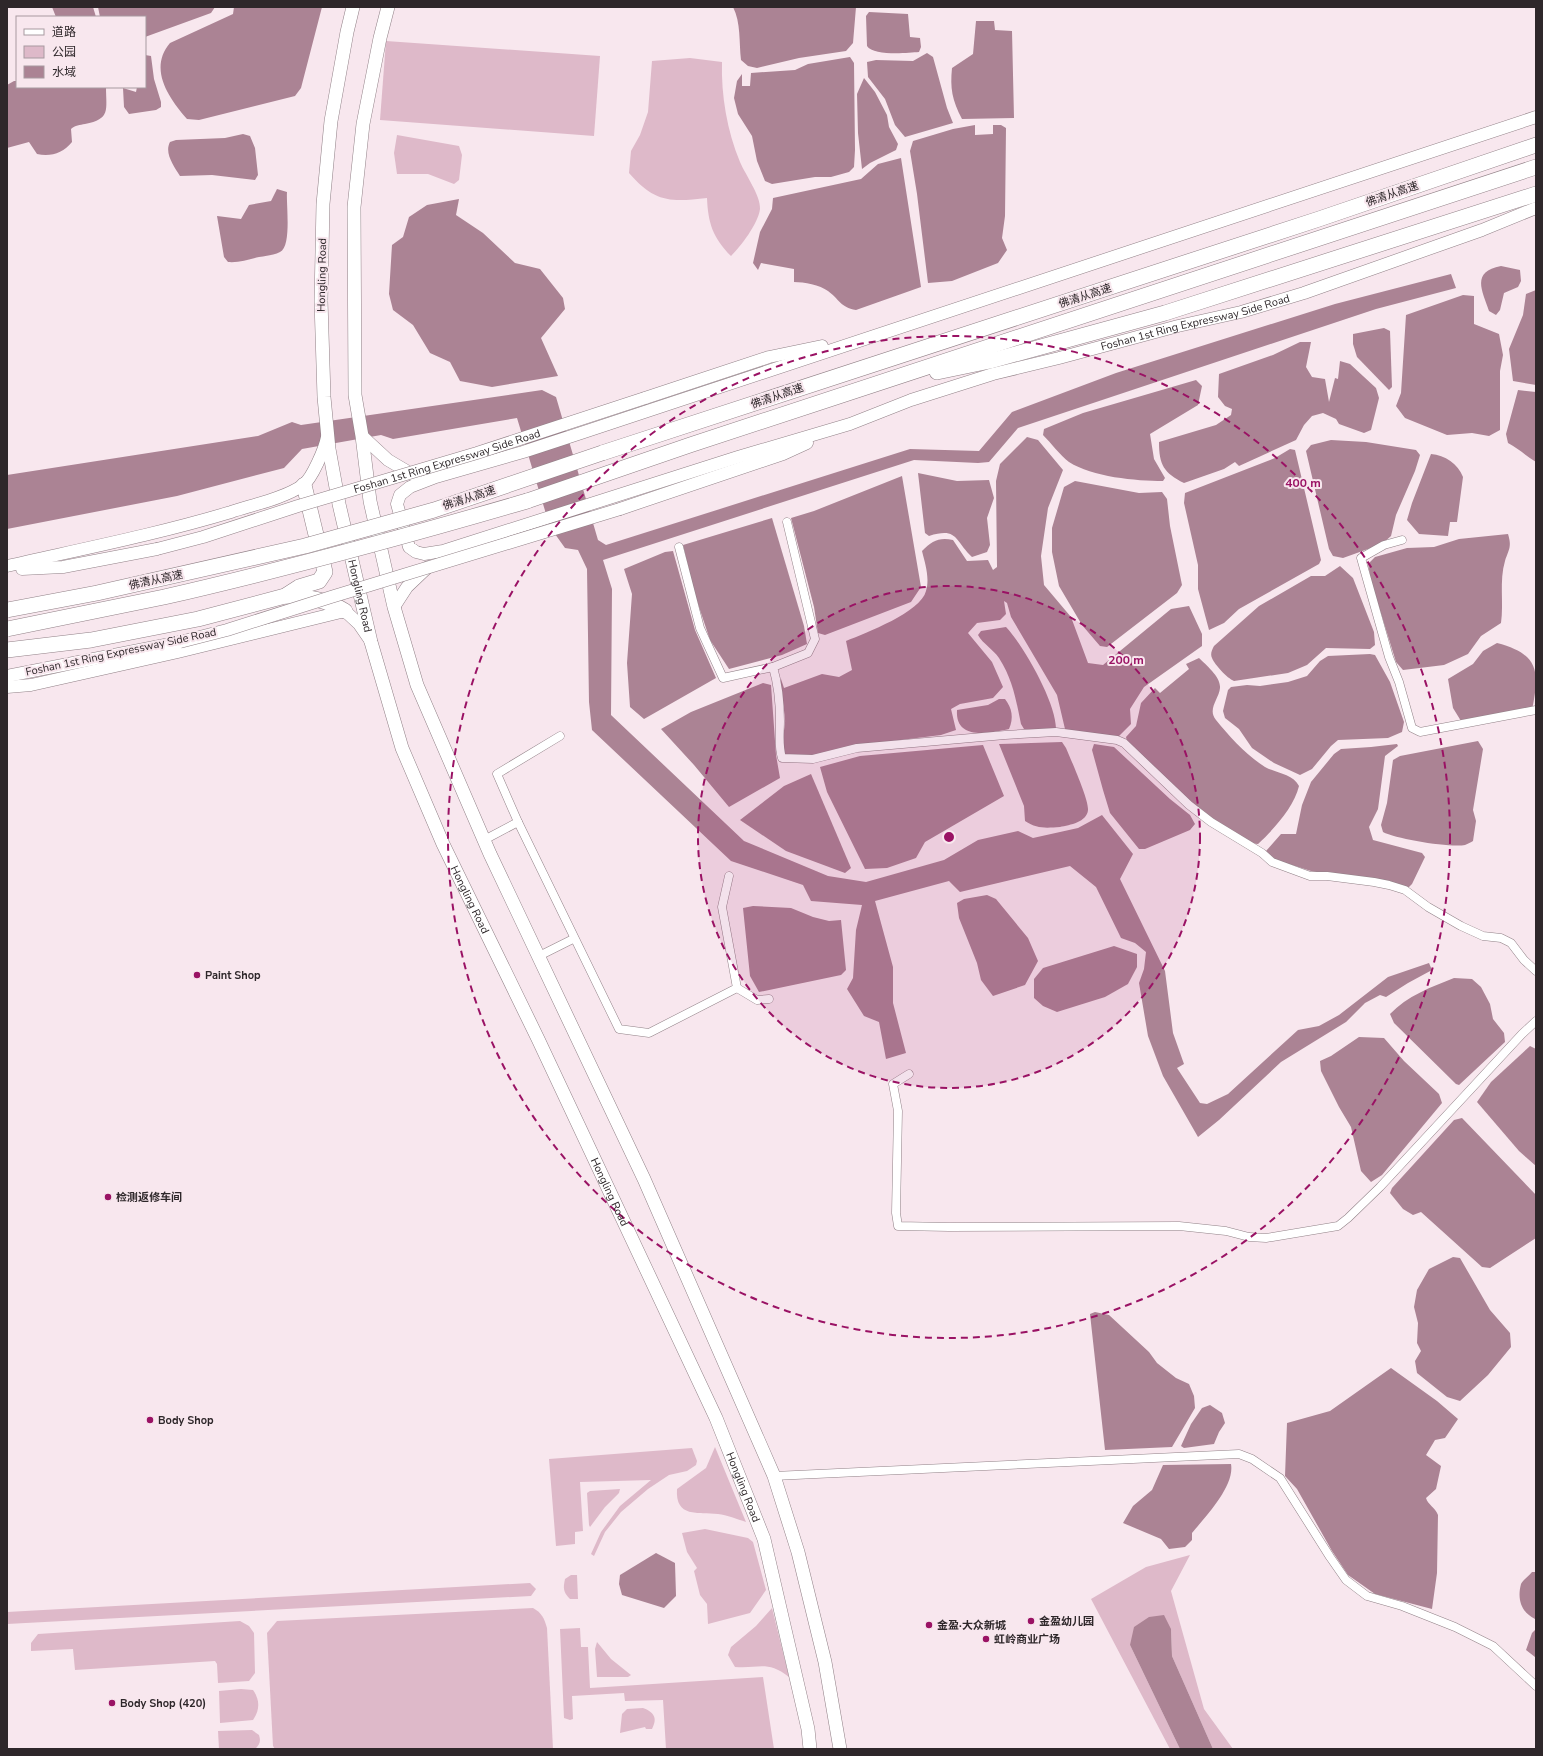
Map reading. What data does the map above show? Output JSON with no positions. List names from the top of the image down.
{
  "streets": {
    "highway": ["佛清从高速"],
    "main road": ["Hongling Road", "Foshan 1st Ring Expressway Side Road"]
  },
  "places": [
    "Paint Shop",
    "检测返修车间",
    "Body Shop",
    "金盈幼儿园",
    "金盈·大众新城",
    "虹岭商业广场",
    "Body Shop (420)"
  ],
  "legend": ["道路", "公园", "水域"],
  "rings": ["400 m", "200 m"]
}
